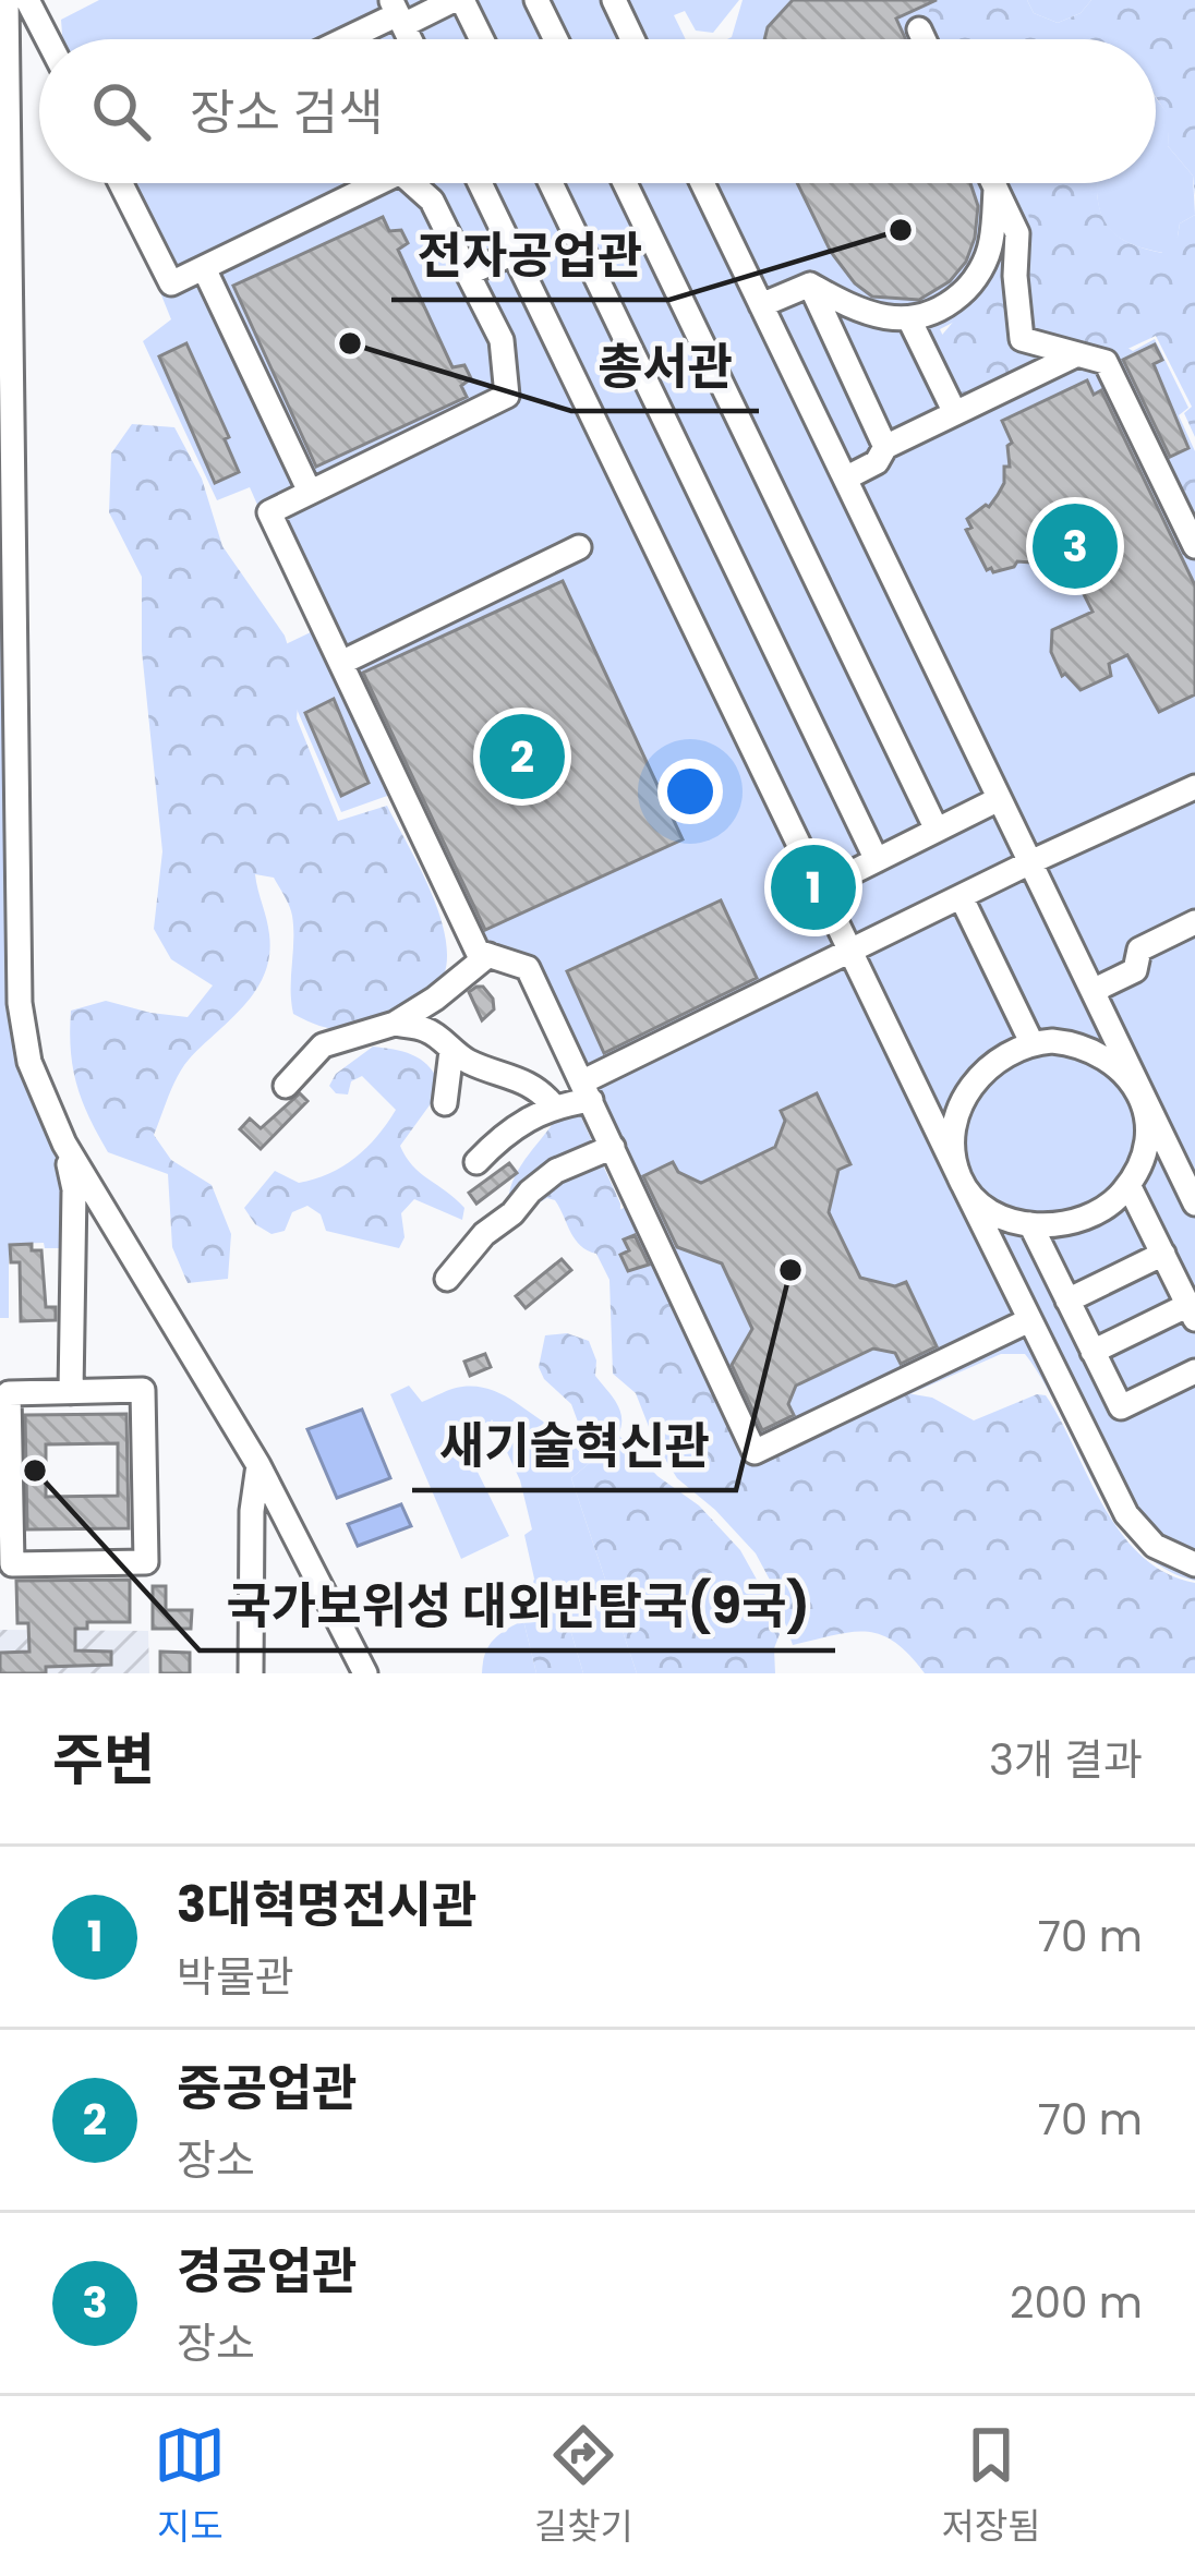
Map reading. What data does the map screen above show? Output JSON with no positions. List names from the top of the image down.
{
  "places": [
    "전자공업관",
    "총서관",
    "새기술혁신관",
    "국가보위성 대외반탐국(9국)"
  ],
  "page": {
    "search": "장소 검색",
    "pins": ["3", "2", "1"],
    "heading": ["주변", "3개 결과"],
    "list": [
      {
        "mark": "1",
        "name": "3대혁명전시관",
        "note": "박물관",
        "value": "70 m"
      },
      {
        "mark": "2",
        "name": "중공업관",
        "note": "장소",
        "value": "70 m"
      },
      {
        "mark": "3",
        "name": "경공업관",
        "note": "장소",
        "value": "200 m"
      }
    ],
    "nav": ["지도", "길찾기", "저장됨"]
  }
}
